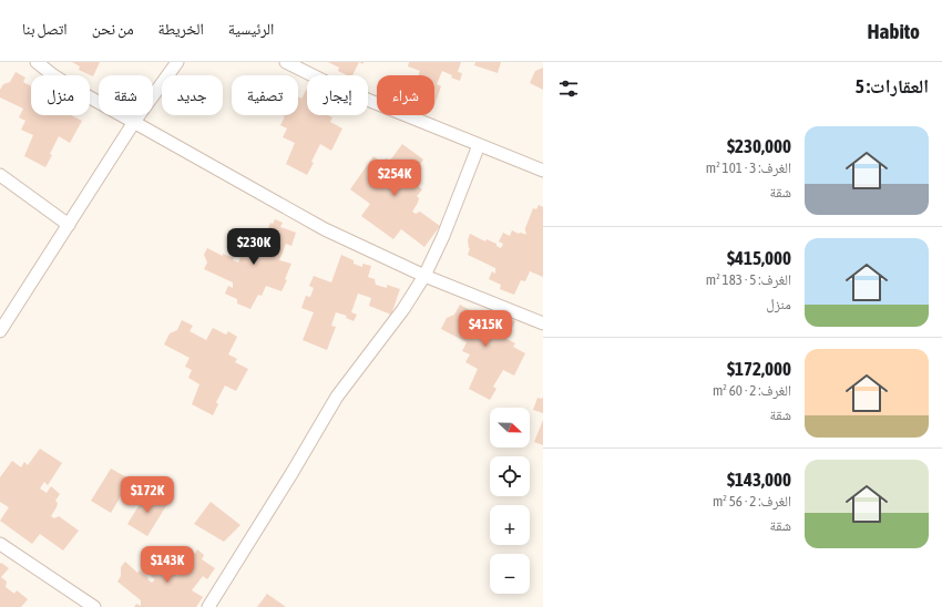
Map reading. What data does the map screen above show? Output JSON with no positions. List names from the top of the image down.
{
  "north": "right",
  "page": {
    "header": "Habito",
    "nav": [
      "الرئيسية",
      "الخريطة",
      "من نحن",
      "اتصل بنا"
    ],
    "heading": "العقارات: 5",
    "chip": [
      "شراء",
      "إيجار",
      "تصفية",
      "جديد",
      "شقة",
      "منزل"
    ],
    "list": [
      {
        "name": "$230,000",
        "note": "الغرف: 3 · 101 m² · شقة"
      },
      {
        "name": "$415,000",
        "note": "الغرف: 5 · 183 m² · منزل"
      },
      {
        "name": "$172,000",
        "note": "الغرف: 2 · 60 m² · شقة"
      },
      {
        "name": "$143,000",
        "note": "الغرف: 2 · 56 m² · شقة"
      }
    ],
    "price": [
      "$254K",
      "$230K",
      "$415K",
      "$172K",
      "$143K"
    ],
    "map_buttons": ["+", "−"]
  }
}
